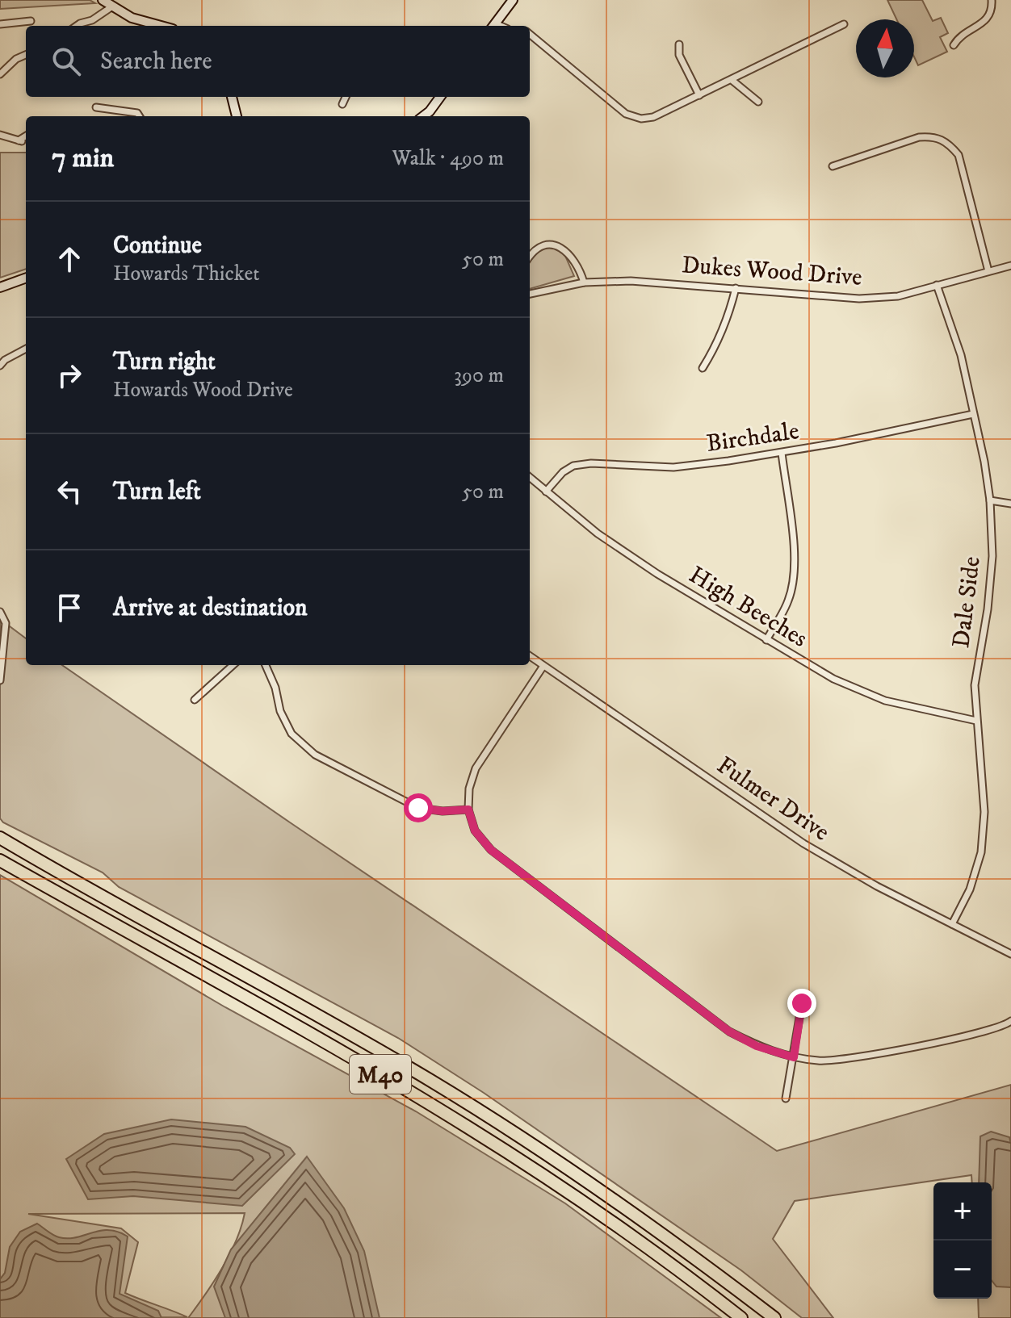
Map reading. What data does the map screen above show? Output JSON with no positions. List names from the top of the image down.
{
  "streets": {
    "highway": ["M40"],
    "street": [
      "Dukes Wood Drive",
      "Birchdale",
      "Dale Side",
      "High Beeches",
      "Fulmer Drive"
    ]
  },
  "crossings": [
    ["Dukes Wood Drive", "Dale Side"],
    ["Birchdale", "Dale Side"],
    ["Birchdale", "High Beeches"],
    ["Dale Side", "High Beeches"],
    ["Dale Side", "Fulmer Drive"]
  ],
  "north": "top",
  "page": {
    "search": "Search here",
    "heading": ["7 min", "Walk · 490 m"],
    "list": [
      ["Continue", "Howards Thicket", "50 m"],
      ["Turn right", "Howards Wood Drive", "390 m"],
      ["Turn left", "50 m"],
      "Arrive at destination"
    ],
    "map_buttons": ["+", "−"]
  }
}
